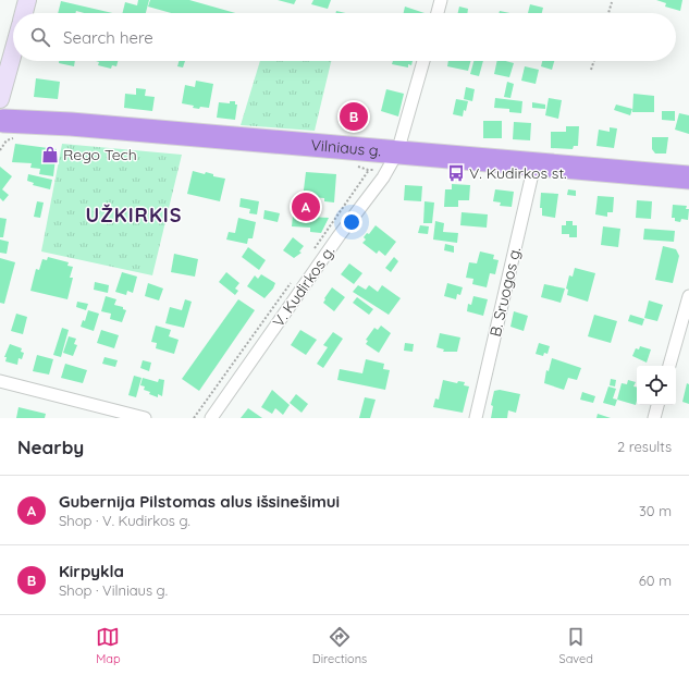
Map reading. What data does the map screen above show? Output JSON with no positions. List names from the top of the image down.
{
  "streets": {
    "highway": ["Vilniaus g."],
    "street": ["V. Kudirkos g.", "B. Sruogos g."]
  },
  "crossings": [
    ["Vilniaus g.", "V. Kudirkos g."],
    ["Vilniaus g.", "B. Sruogos g."]
  ],
  "districts": ["UŽKIRKIS"],
  "places": {
    "shop": ["Rego Tech"],
    "bus stop": ["V. Kudirkos st."]
  },
  "page": {
    "search": "Search here",
    "pins": ["B", "A"],
    "heading": ["Nearby", "2 results"],
    "list": [
      {
        "mark": "A",
        "name": "Gubernija Pilstomas alus išsinešimui",
        "note": "Shop · V. Kudirkos g.",
        "value": "30 m"
      },
      {
        "mark": "B",
        "name": "Kirpykla",
        "note": "Shop · Vilniaus g.",
        "value": "60 m"
      }
    ],
    "nav": ["Map", "Directions", "Saved"]
  }
}
